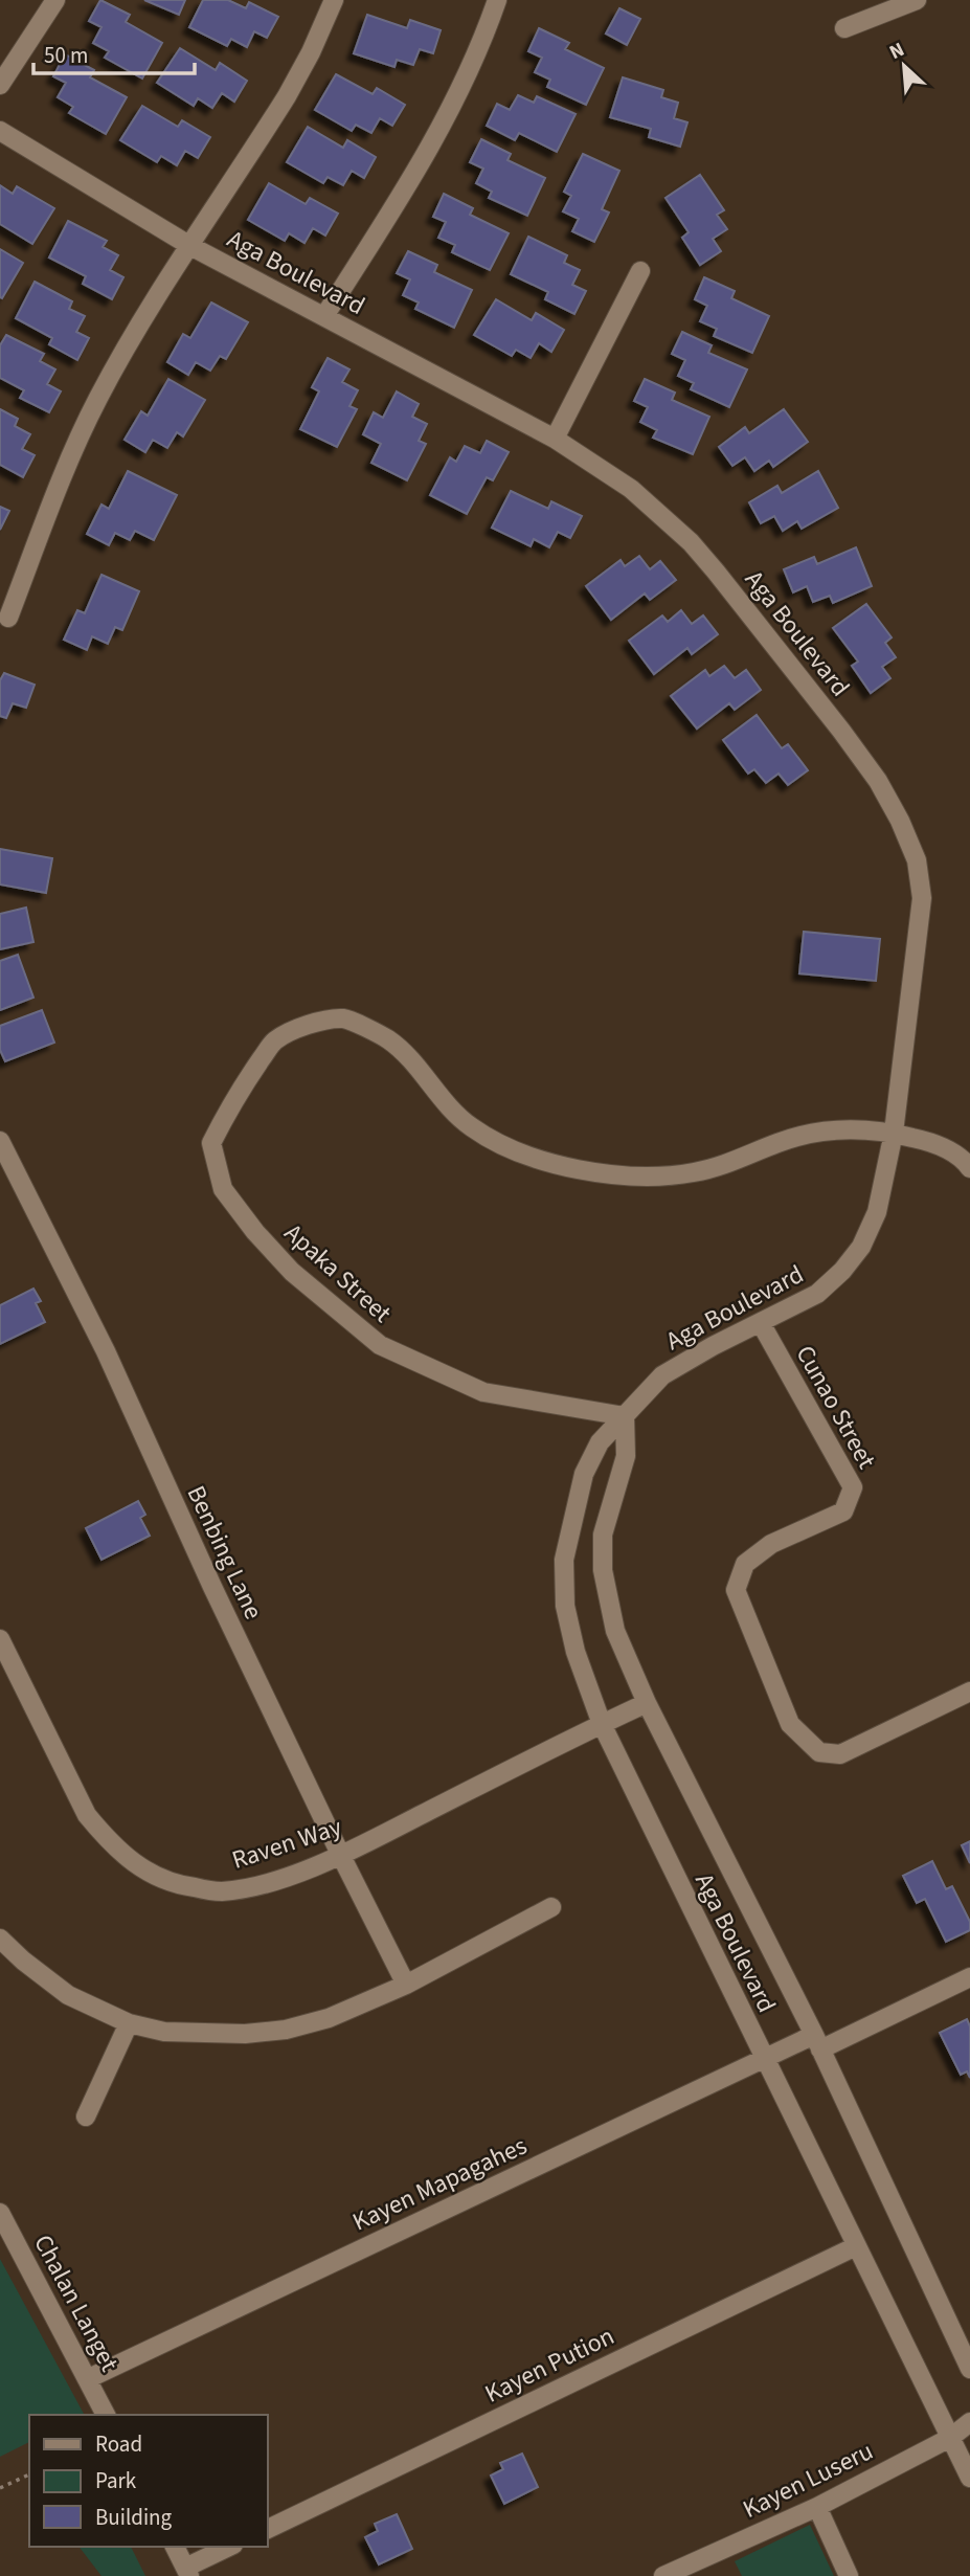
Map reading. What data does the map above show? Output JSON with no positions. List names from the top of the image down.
{
  "streets": {
    "street": [
      "Aga Boulevard",
      "Apaka Street",
      "Cunao Street",
      "Benbing Lane",
      "Raven Way",
      "Kayen Mapagahes",
      "Chalan Langet",
      "Kayen Pution",
      "Kayen Luseru"
    ]
  },
  "crossings": [
    ["Aga Boulevard", "Apaka Street"],
    ["Aga Boulevard", "Cunao Street"],
    ["Aga Boulevard", "Raven Way"],
    ["Aga Boulevard", "Kayen Mapagahes"],
    ["Aga Boulevard", "Kayen Pution"],
    ["Aga Boulevard", "Kayen Luseru"],
    ["Benbing Lane", "Raven Way"],
    ["Kayen Mapagahes", "Chalan Langet"]
  ],
  "legend": ["Road", "Park", "Building"],
  "scale_bar": "50 m",
  "north": "top left"
}
